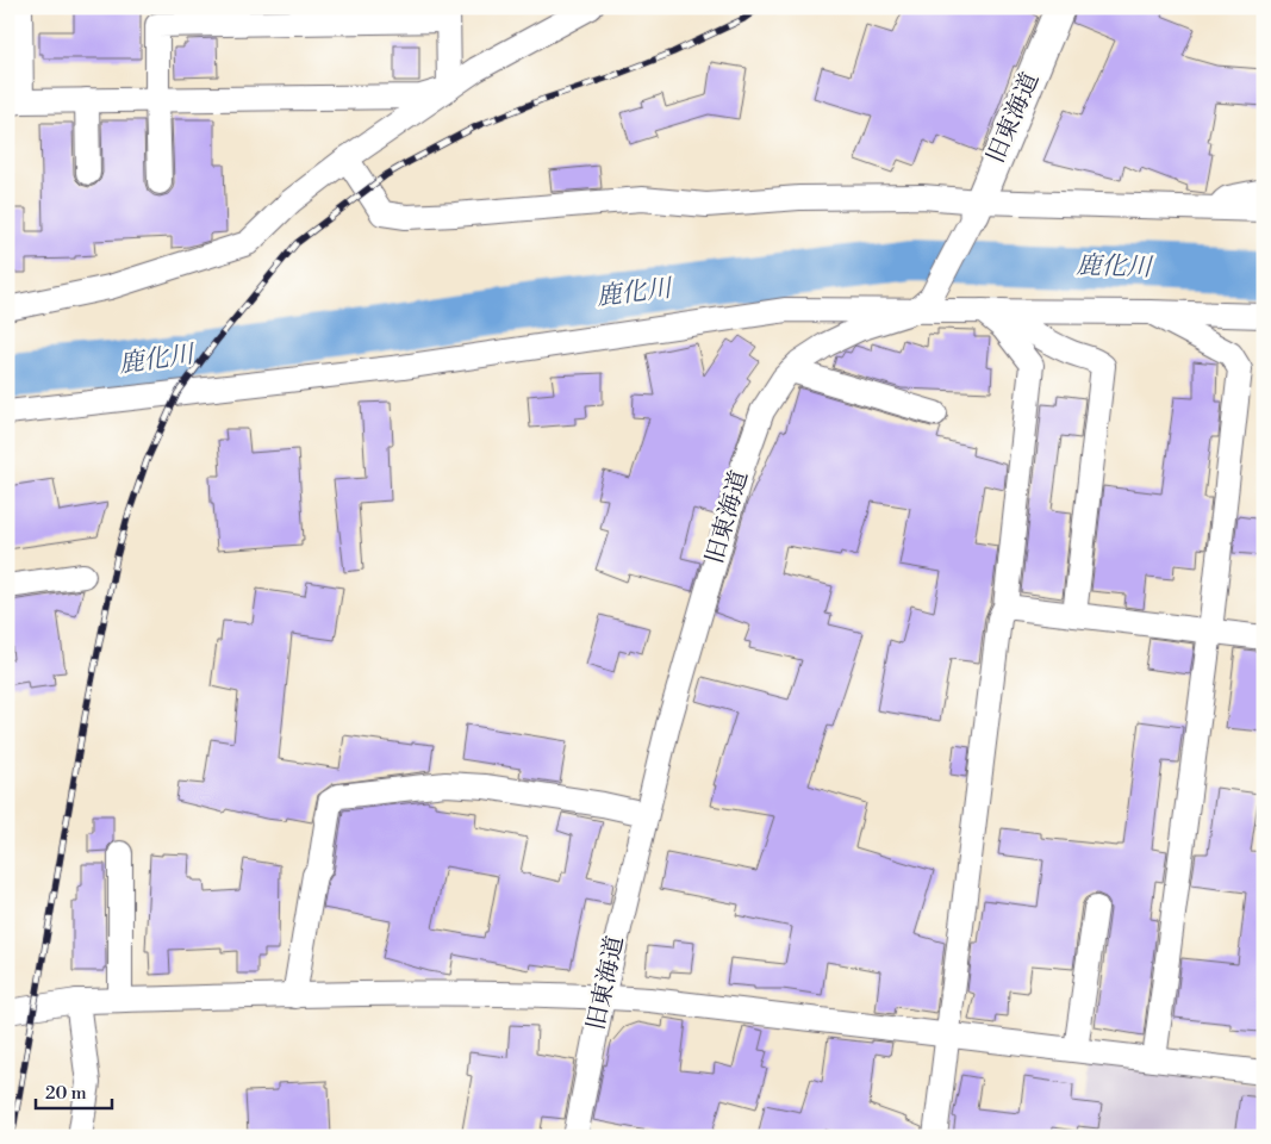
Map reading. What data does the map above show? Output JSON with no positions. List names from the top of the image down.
{
  "streets": {
    "street": ["旧東海道"]
  },
  "water": ["鹿化川"],
  "scale_bar": "20 m"
}
